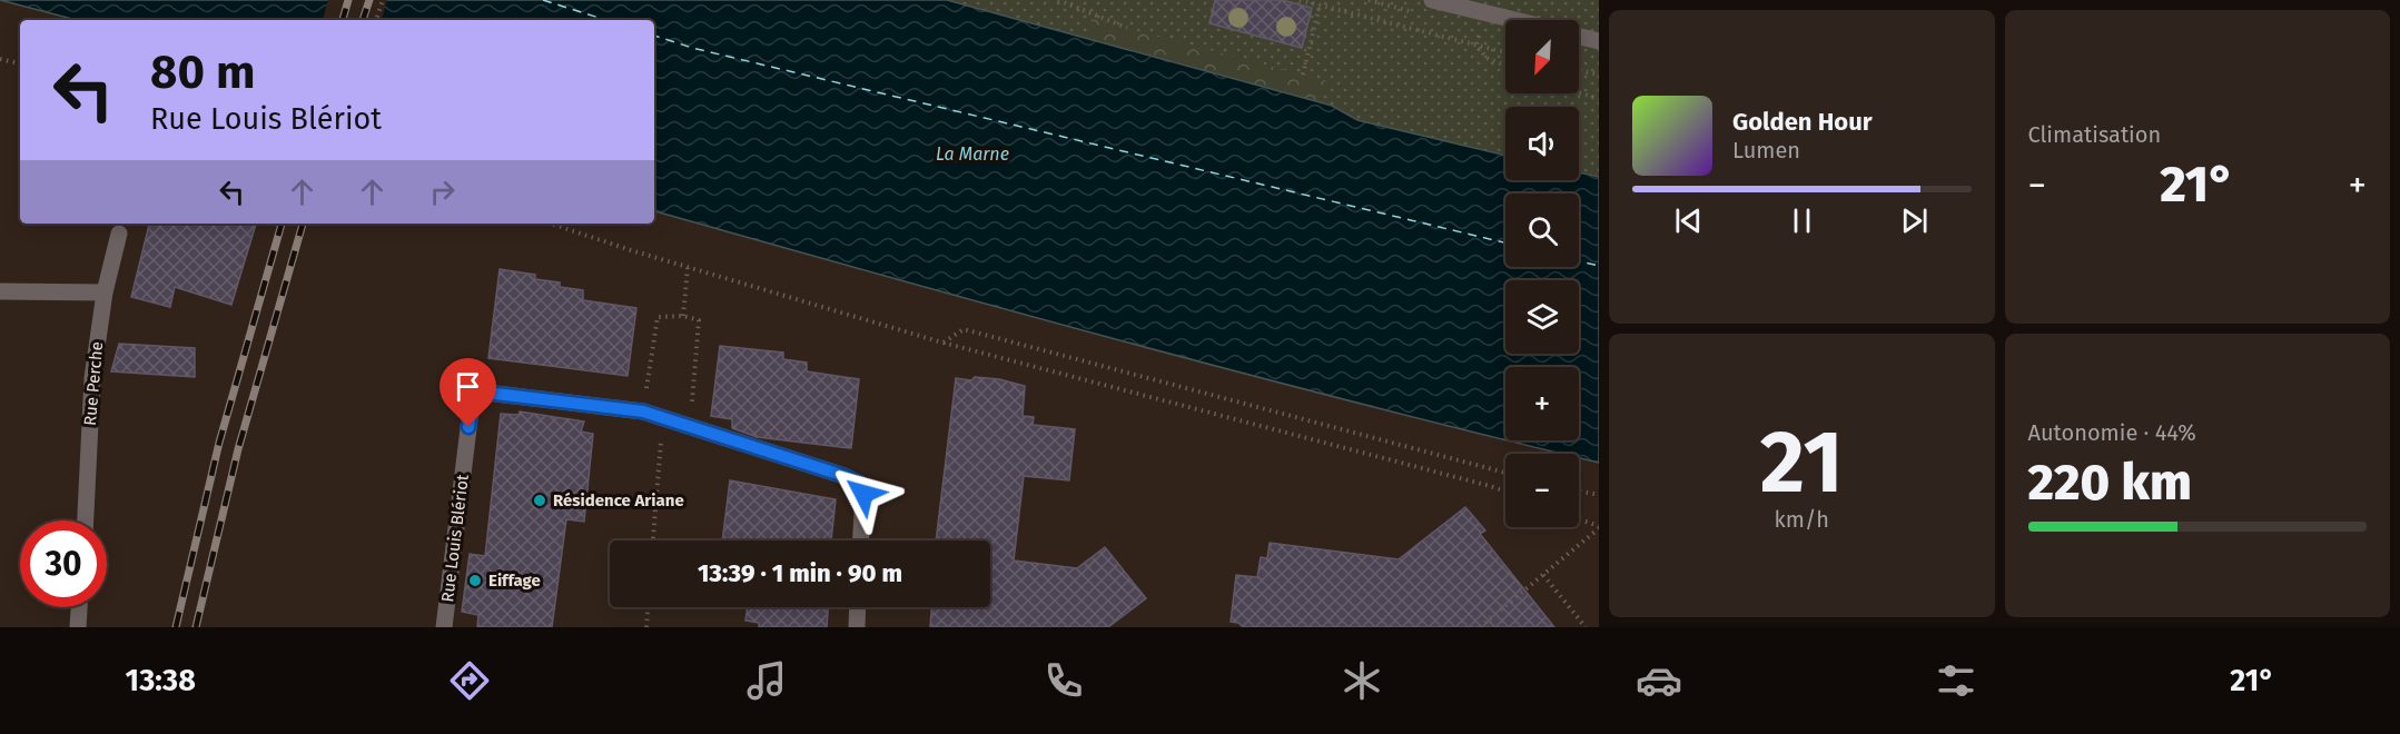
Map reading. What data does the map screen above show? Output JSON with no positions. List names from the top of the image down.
{
  "streets": {
    "street": ["Rue Perche", "Rue Louis Blériot"]
  },
  "water": ["La Marne"],
  "places": ["Résidence Ariane", "Eiffage"],
  "north": "bottom left",
  "page": {
    "tile": [
      "Climatisation",
      ["21", "km/h"],
      ["Autonomie · 44%", "220 km"]
    ],
    "map_buttons": ["+", "−"],
    "turn": ["80 m", "Rue Louis Blériot"],
    "song": ["Golden Hour", "Lumen"],
    "heat": ["−", "21°", "+"],
    "limit": "30",
    "trip": "13:39 · 1 min · 90 m",
    "tabs": ["13:38", "21°"]
  }
}
